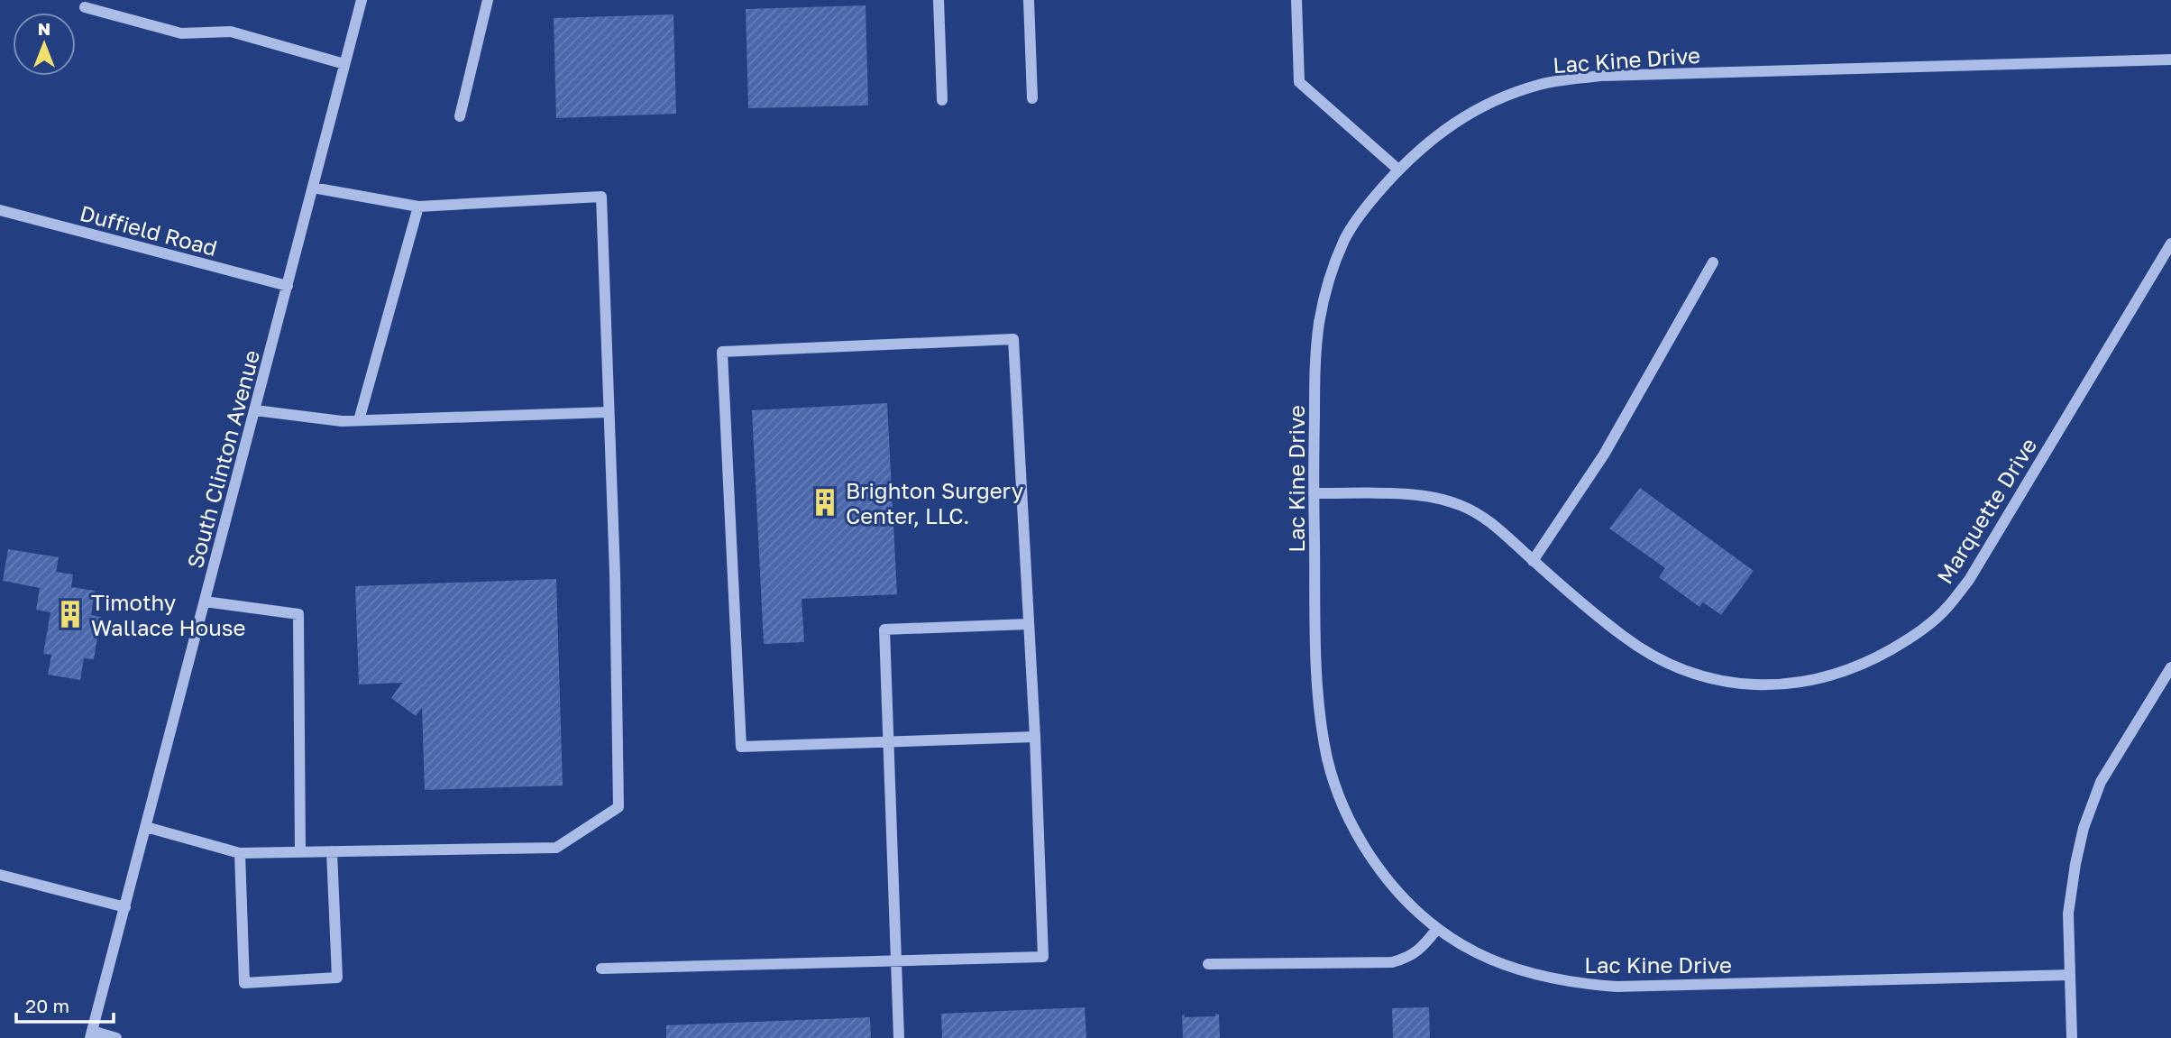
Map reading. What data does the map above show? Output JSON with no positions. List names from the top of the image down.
{
  "streets": {
    "street": [
      "Lac Kine Drive",
      "Duffield Road",
      "South Clinton Avenue",
      "Marquette Drive"
    ]
  },
  "crossings": [
    ["Lac Kine Drive", "Marquette Drive"],
    ["Duffield Road", "South Clinton Avenue"]
  ],
  "places": {
    "building": ["Brighton Surgery Center, LLC.", "Timothy Wallace House"]
  },
  "scale_bar": "20 m",
  "north": "top"
}
